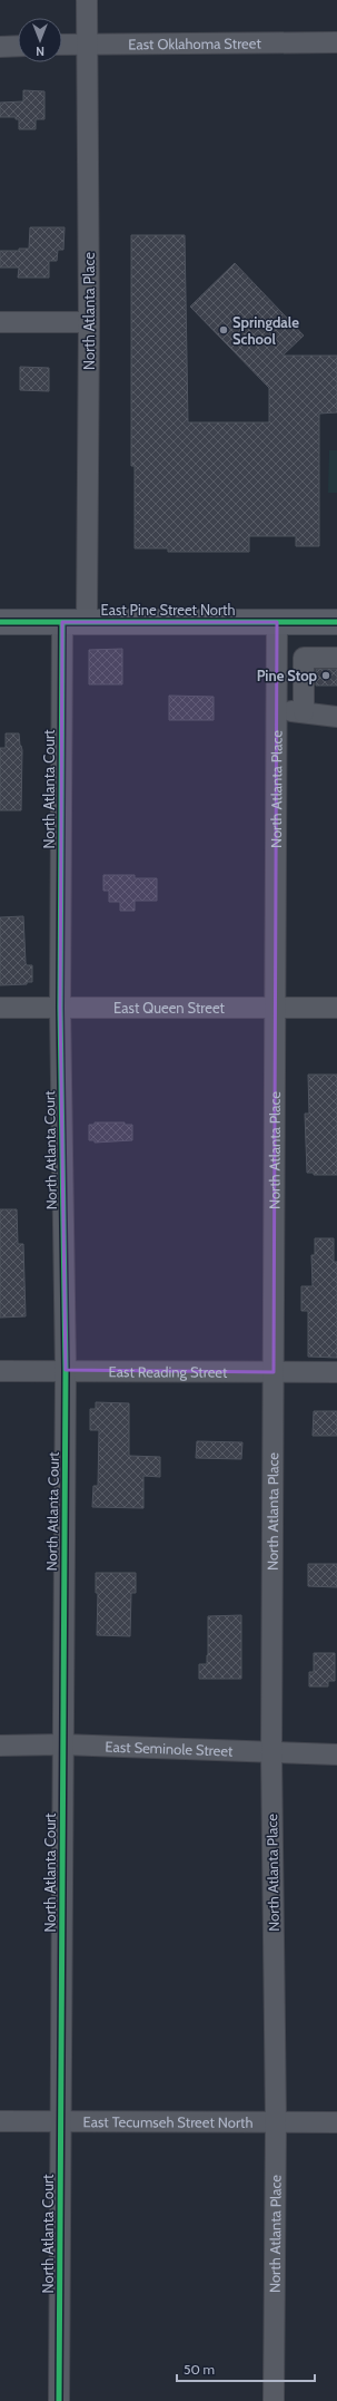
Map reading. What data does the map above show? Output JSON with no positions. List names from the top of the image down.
{
  "streets": {
    "main road": ["East Pine Street North"],
    "street": [
      "East Oklahoma Street",
      "North Atlanta Place",
      "North Atlanta Court",
      "East Queen Street",
      "East Reading Street",
      "East Seminole Street",
      "East Tecumseh Street North"
    ]
  },
  "crossings": [
    ["East Oklahoma Street", "North Atlanta Place"],
    ["North Atlanta Place", "East Pine Street North"],
    ["North Atlanta Place", "East Queen Street"],
    ["North Atlanta Place", "East Reading Street"],
    ["North Atlanta Place", "East Seminole Street"],
    ["North Atlanta Place", "East Tecumseh Street North"],
    ["East Pine Street North", "North Atlanta Court"],
    ["North Atlanta Court", "East Queen Street"],
    ["North Atlanta Court", "East Reading Street"],
    ["North Atlanta Court", "East Seminole Street"],
    ["North Atlanta Court", "East Tecumseh Street North"]
  ],
  "places": ["Springdale School", "Pine Stop"],
  "scale_bar": "50 m",
  "north": "bottom"
}
